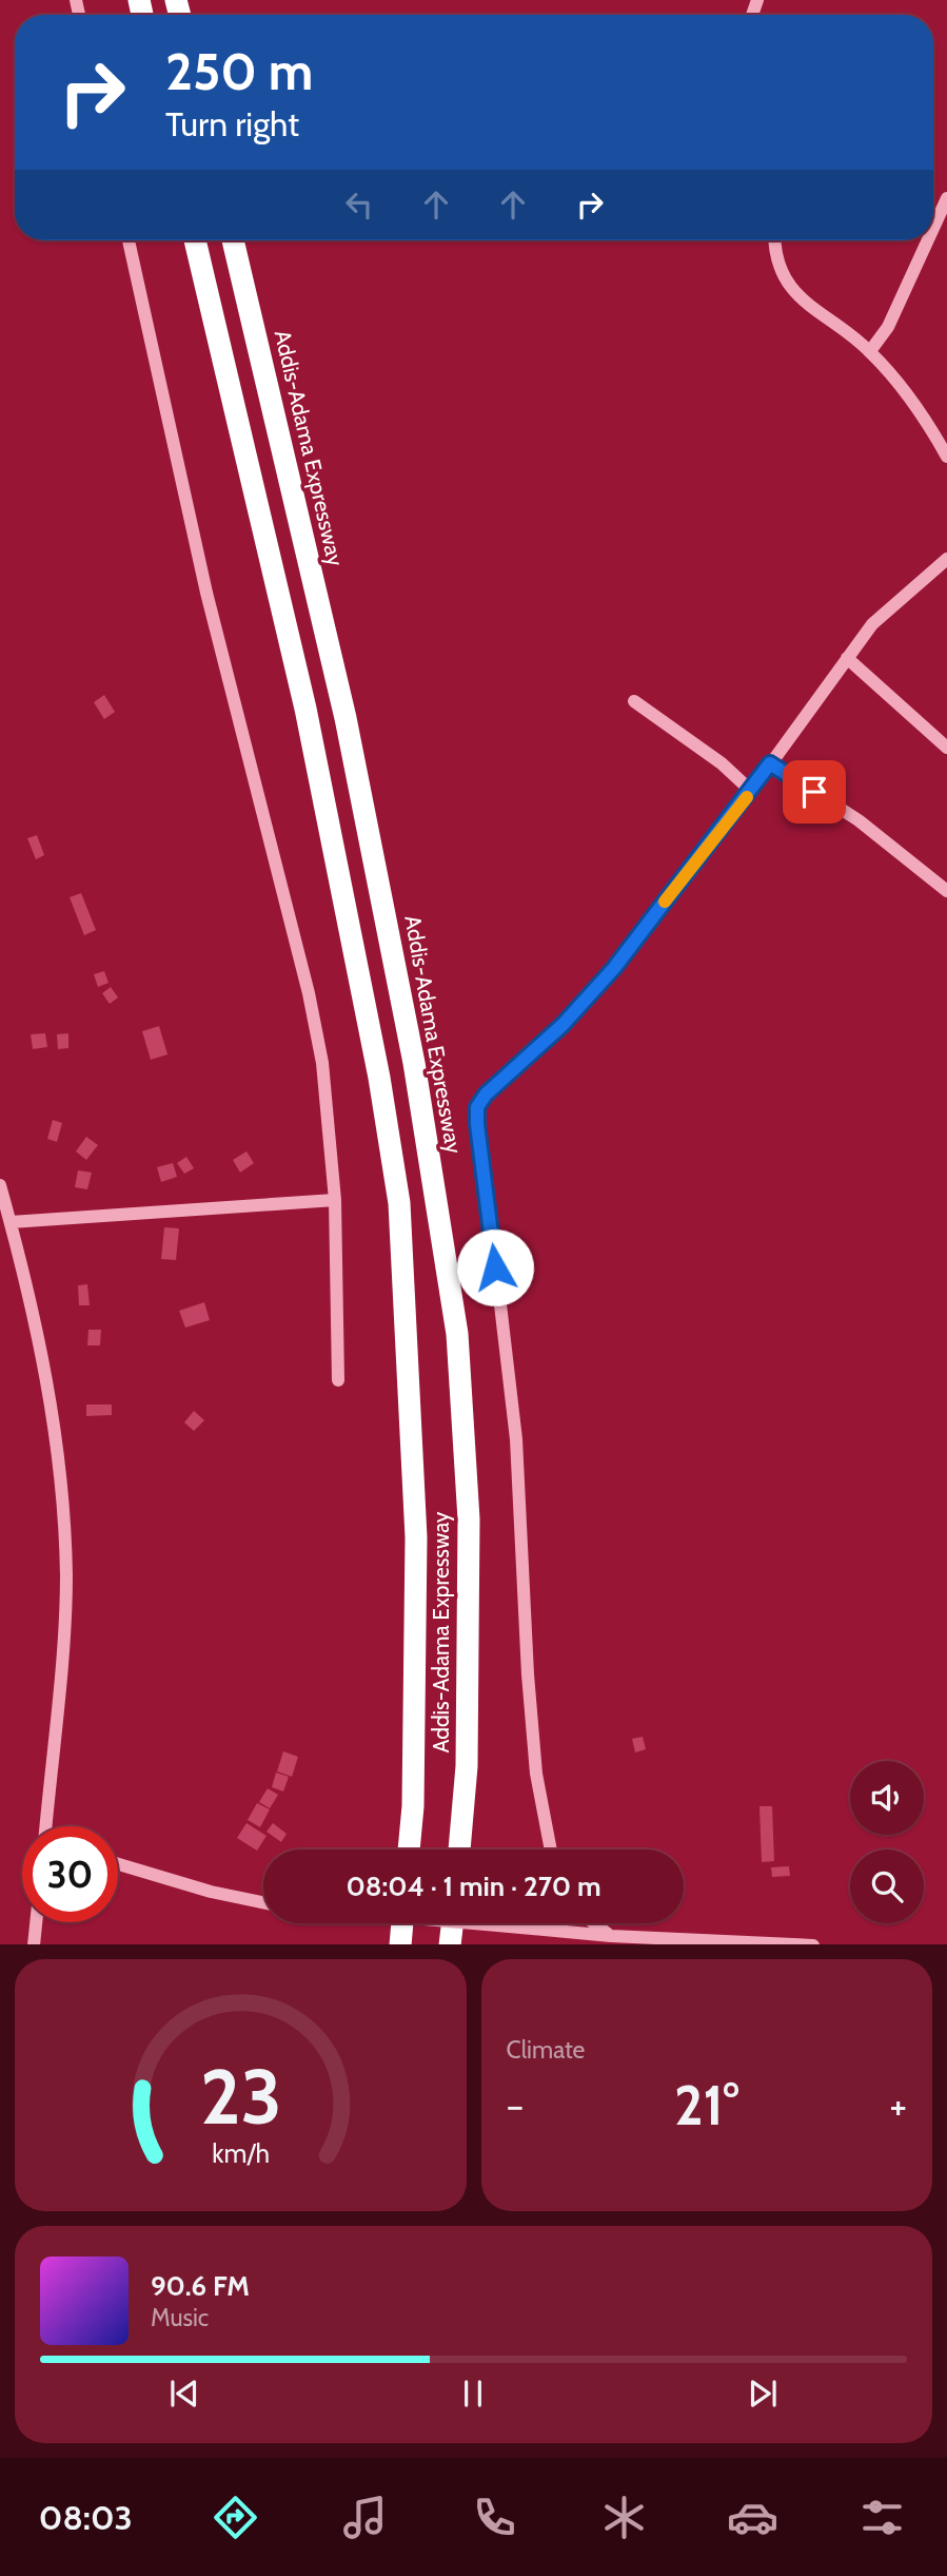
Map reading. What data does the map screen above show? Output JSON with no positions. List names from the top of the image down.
{
  "streets": {
    "highway": ["Addis-Adama Expressway"]
  },
  "page": {
    "turn": ["250 m", "Turn right"],
    "limit": "30",
    "trip": "08:04 · 1 min · 270 m",
    "tile": "Climate",
    "heat": ["−", "21°", "+"],
    "song": ["90.6 FM", "Music"],
    "tabs": "08:03",
    "gauge": ["23", "km/h"]
  }
}
